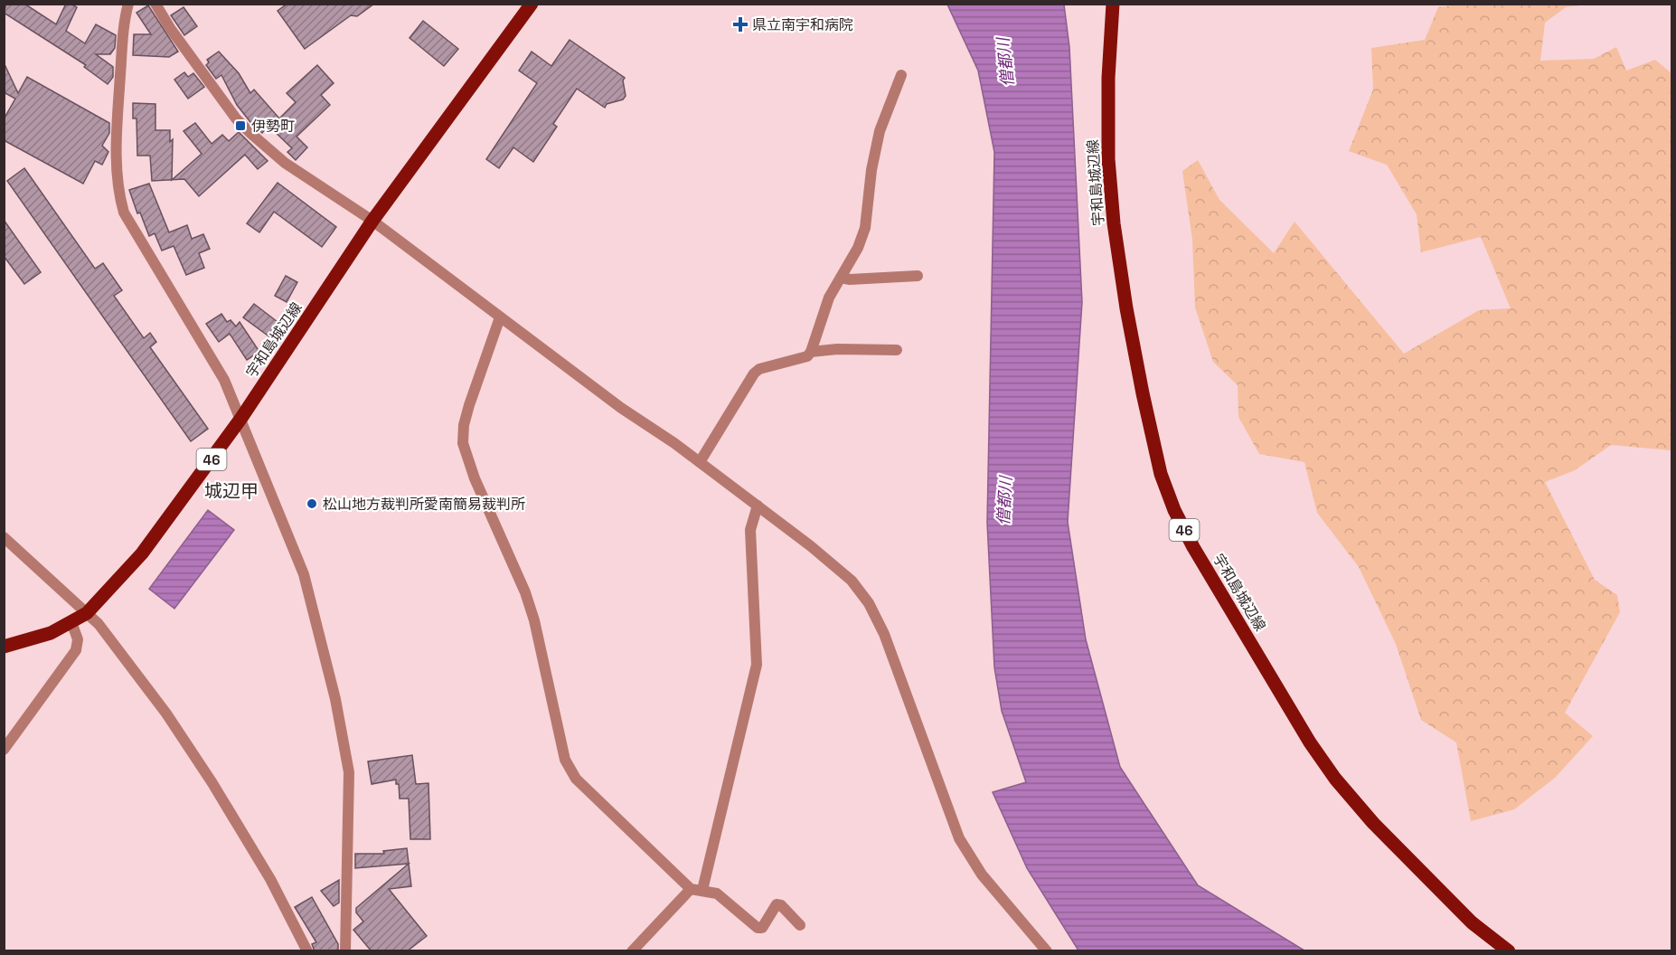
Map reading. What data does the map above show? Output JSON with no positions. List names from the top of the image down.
{
  "streets": {
    "main road": ["宇和島城辺線", "46"]
  },
  "districts": ["城辺甲"],
  "water": ["僧都川"],
  "places": {
    "health": ["県立南宇和病院"],
    "transit": ["伊勢町"],
    "other": ["松山地方裁判所愛南簡易裁判所"]
  }
}
